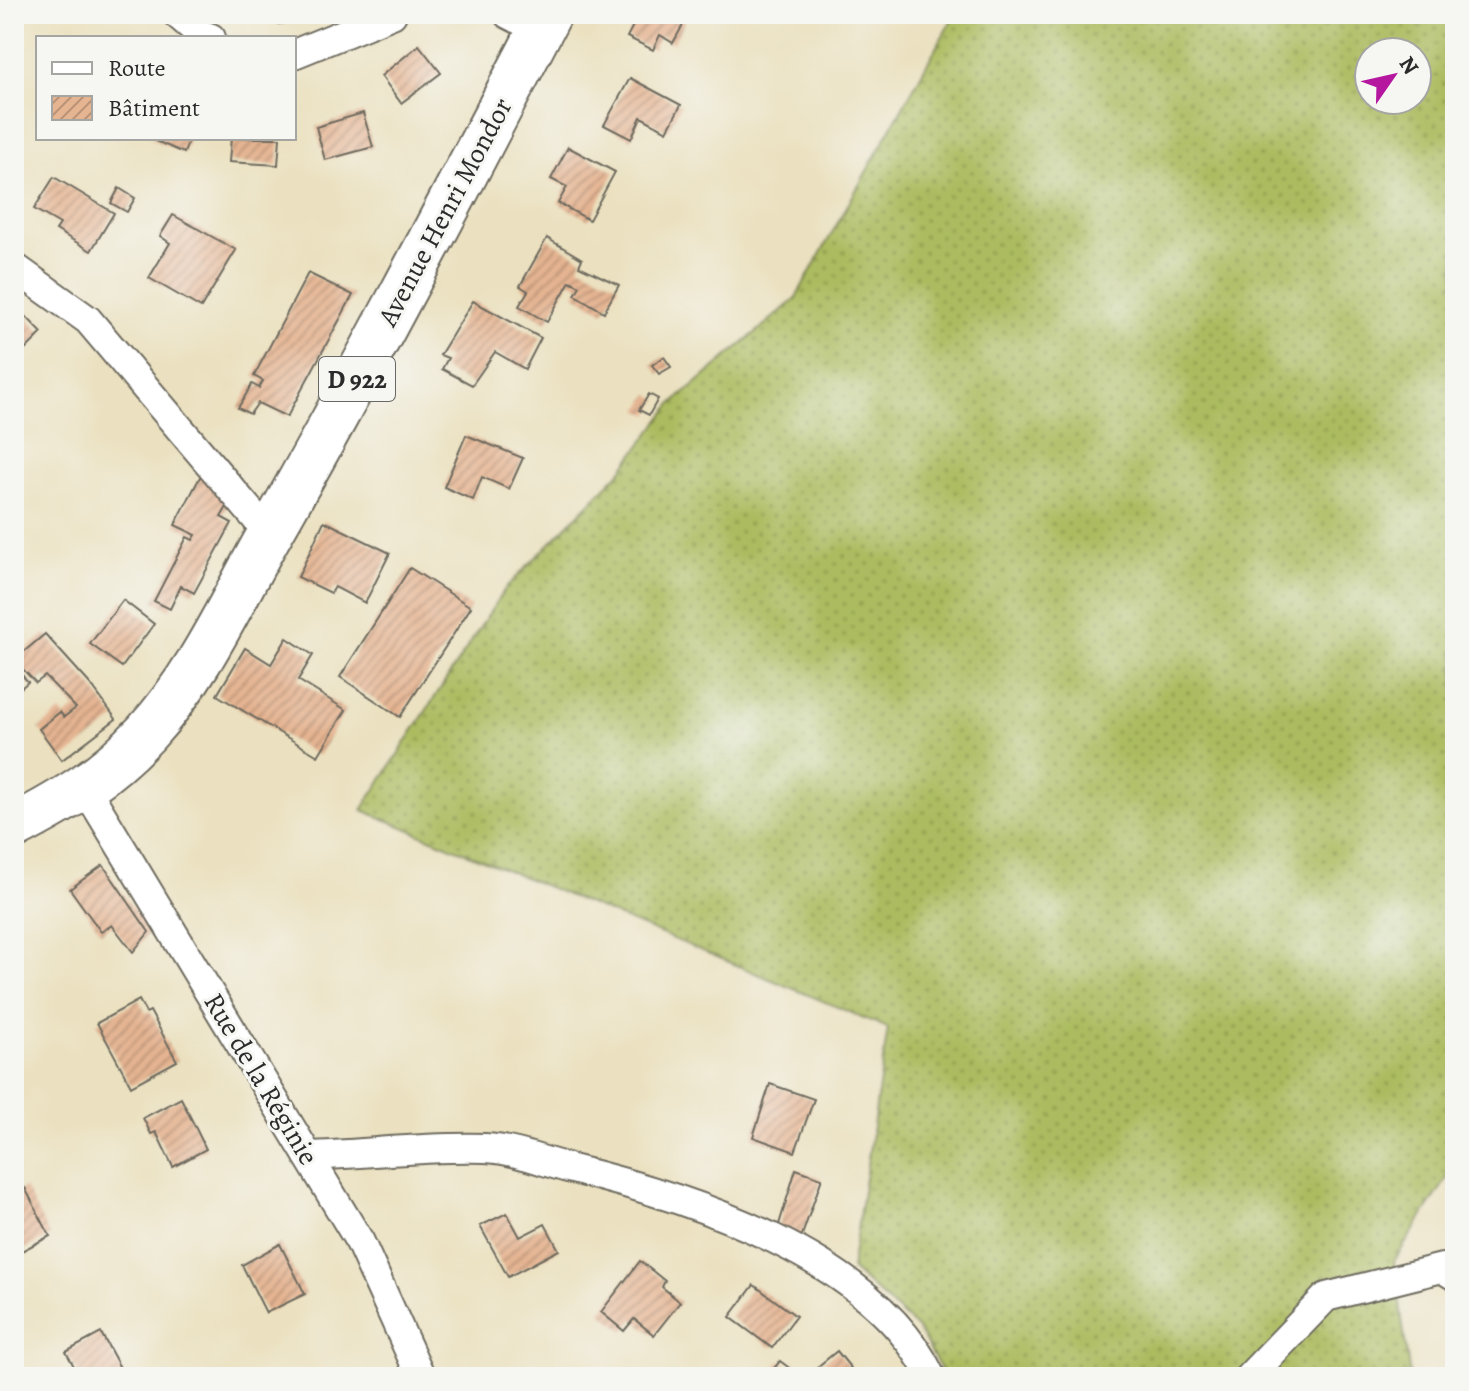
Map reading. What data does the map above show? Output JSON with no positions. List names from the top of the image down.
{
  "streets": {
    "main road": ["Avenue Henri Mondor", "D 922"],
    "street": ["Rue de la Réginie"]
  },
  "crossings": [
    ["Avenue Henri Mondor", "D 922"],
    ["Avenue Henri Mondor", "Rue de la Réginie"],
    ["D 922", "Rue de la Réginie"]
  ],
  "legend": ["Route", "Bâtiment"],
  "north": "top right"
}
